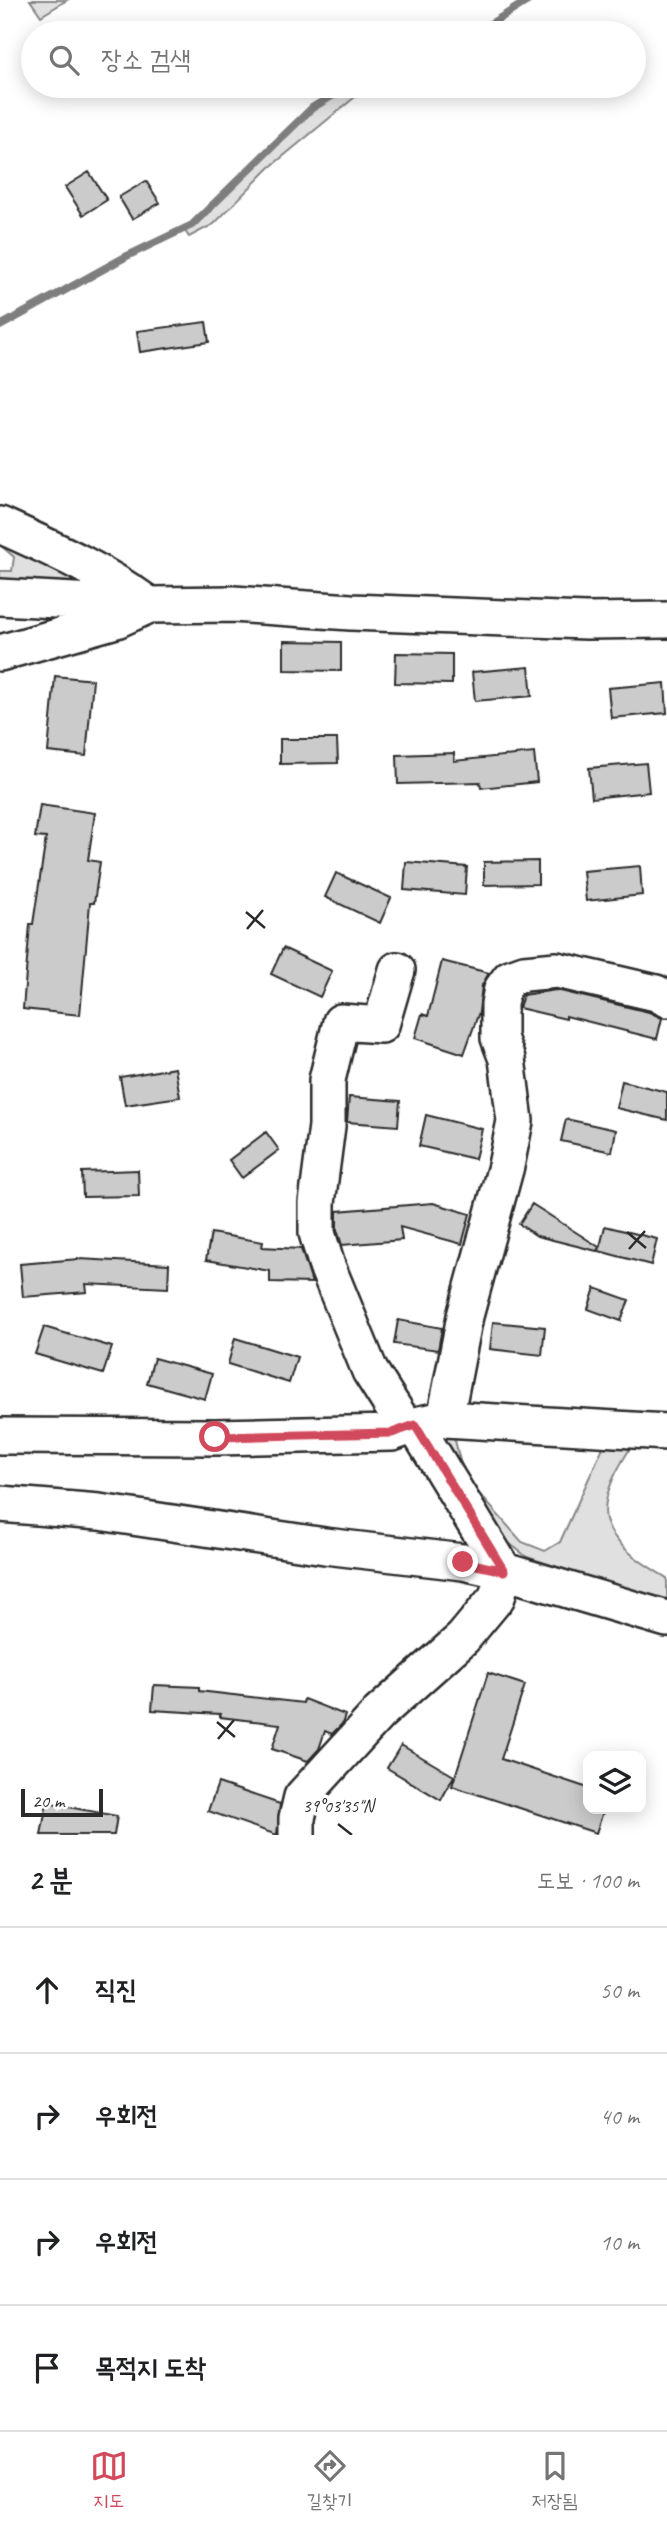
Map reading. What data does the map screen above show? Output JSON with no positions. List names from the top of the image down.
{
  "scale_bar": "20 m",
  "page": {
    "search": "장소 검색",
    "scale": "20 m",
    "heading": ["2 분", "도보 · 100 m"],
    "list": [
      ["직진", "50 m"],
      ["우회전", "40 m"],
      ["우회전", "10 m"],
      "목적지 도착"
    ],
    "nav": ["지도", "길찾기", "저장됨"]
  },
  "coordinates": ["39°03'35\"N"]
}
